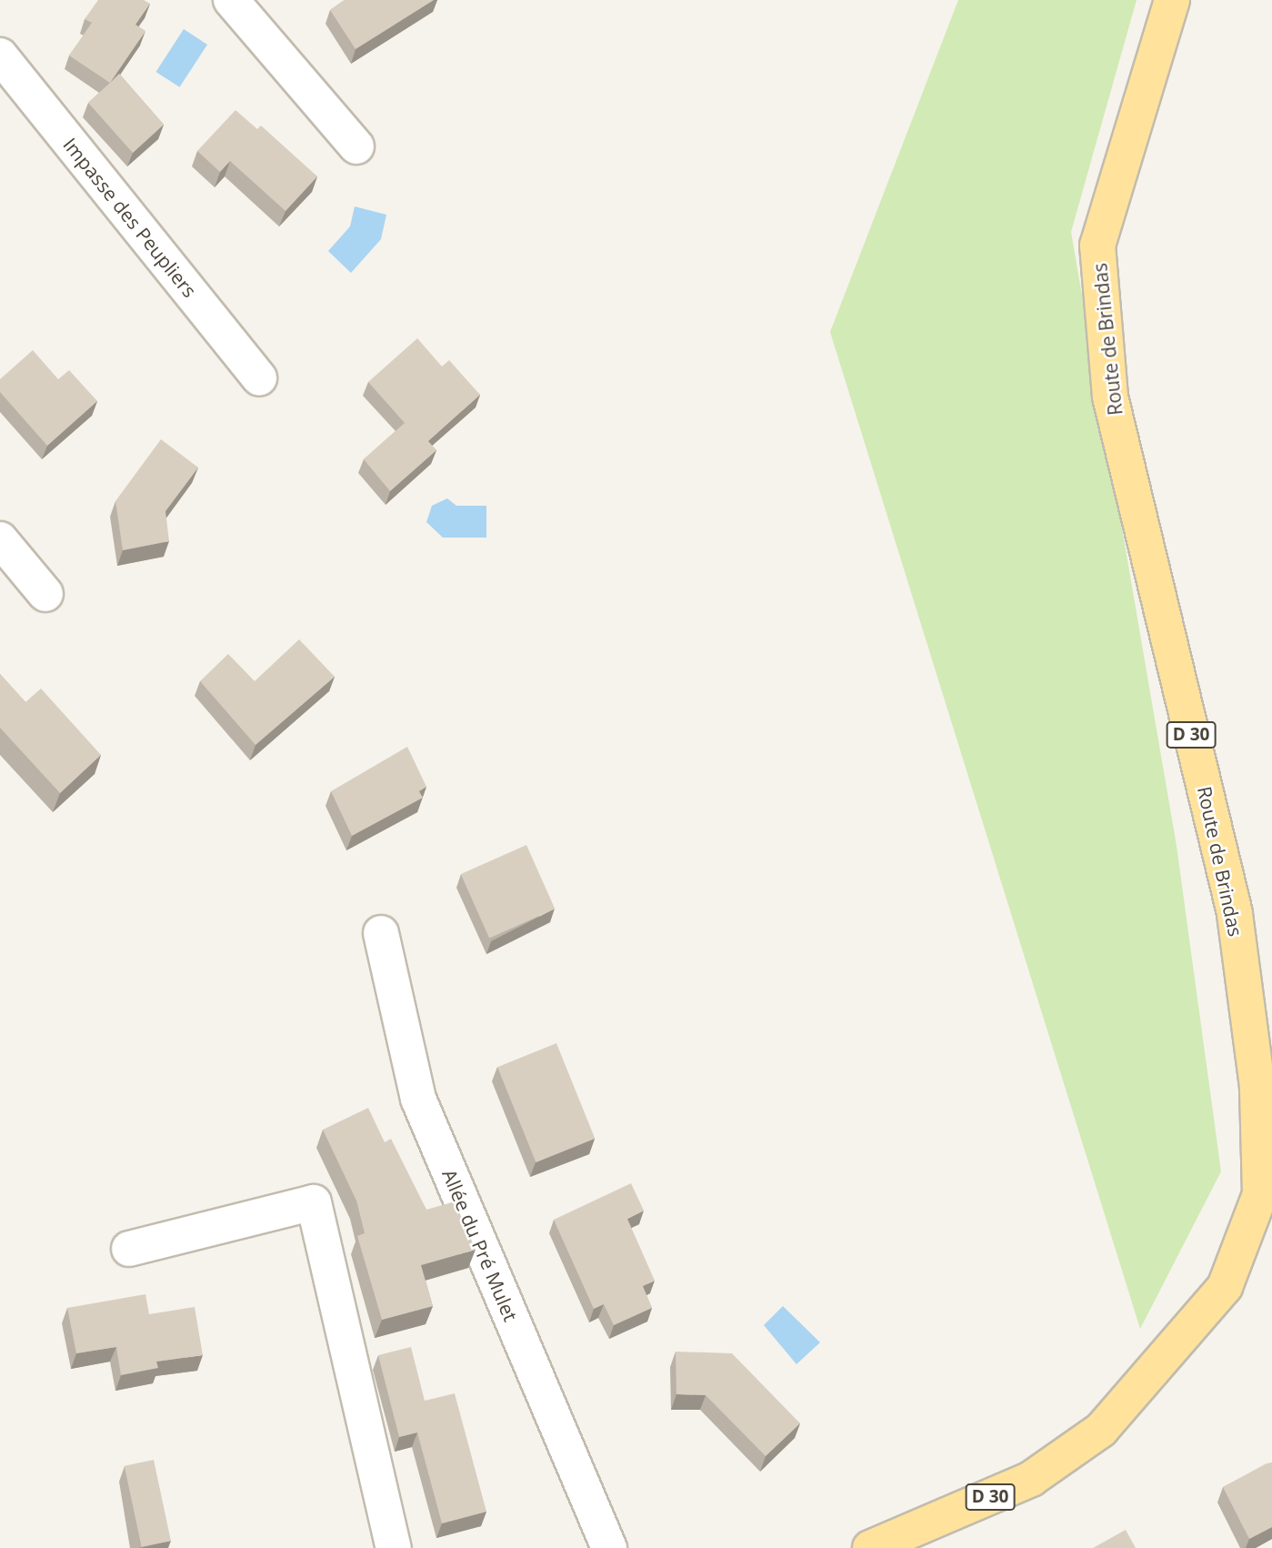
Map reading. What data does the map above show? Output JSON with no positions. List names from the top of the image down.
{
  "streets": {
    "main road": ["Route de Brindas", "D 30"],
    "street": ["Impasse des Peupliers", "Allée du Pré Mulet"]
  }
}
